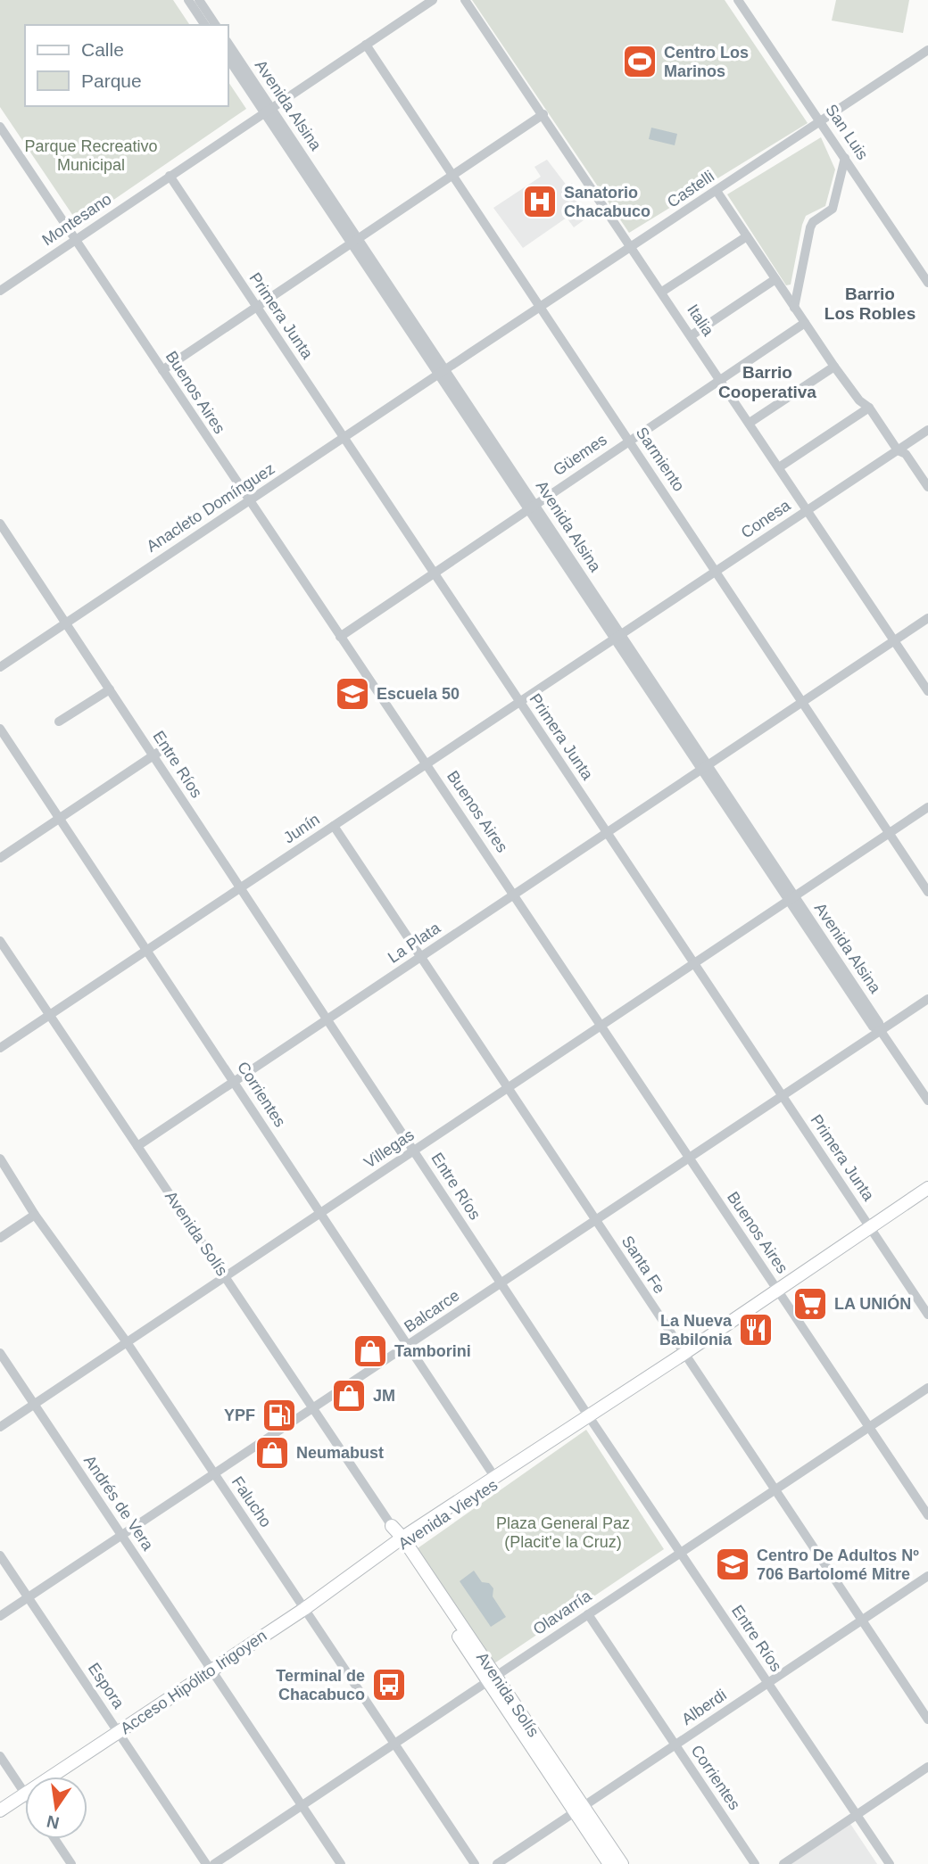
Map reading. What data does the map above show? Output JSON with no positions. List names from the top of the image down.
{
  "streets": {
    "main road": ["Avenida Solís", "Avenida Vieytes", "Acceso Hipólito Irigoyen"],
    "street": [
      "Avenida Alsina",
      "San Luis",
      "Castelli",
      "Montesano",
      "Primera Junta",
      "Italia",
      "Buenos Aires",
      "Güemes",
      "Sarmiento",
      "Anacleto Domínguez",
      "Conesa",
      "Entre Ríos",
      "Junín",
      "La Plata",
      "Corrientes",
      "Villegas",
      "Santa Fe",
      "Balcarce",
      "Falucho",
      "Andrés de Vera",
      "Olavarría",
      "Espora",
      "Alberdi"
    ]
  },
  "crossings": [
    ["Avenida Alsina", "Castelli"],
    ["Avenida Alsina", "Montesano"],
    ["Avenida Alsina", "Güemes"],
    ["Avenida Alsina", "Anacleto Domínguez"],
    ["Avenida Alsina", "Conesa"],
    ["Avenida Alsina", "Junín"],
    ["Avenida Alsina", "La Plata"],
    ["Avenida Alsina", "Villegas"],
    ["Avenida Alsina", "Balcarce"],
    ["San Luis", "Castelli"],
    ["Castelli", "Italia"],
    ["Castelli", "Sarmiento"],
    ["Castelli", "Anacleto Domínguez"],
    ["Montesano", "Primera Junta"],
    ["Montesano", "Buenos Aires"],
    ["Montesano", "Sarmiento"],
    ["Primera Junta", "Güemes"],
    ["Primera Junta", "Anacleto Domínguez"],
    ["Primera Junta", "Junín"],
    ["Primera Junta", "La Plata"],
    ["Primera Junta", "Villegas"],
    ["Primera Junta", "Balcarce"],
    ["Primera Junta", "Avenida Vieytes"],
    ["Italia", "Güemes"],
    ["Italia", "Conesa"],
    ["Italia", "La Plata"],
    ["Buenos Aires", "Güemes"],
    ["Buenos Aires", "Anacleto Domínguez"],
    ["Buenos Aires", "Junín"],
    ["Buenos Aires", "La Plata"],
    ["Buenos Aires", "Villegas"],
    ["Buenos Aires", "Balcarce"],
    ["Buenos Aires", "Avenida Vieytes"],
    ["Buenos Aires", "Olavarría"],
    ["Güemes", "Sarmiento"],
    ["Sarmiento", "Conesa"],
    ["Sarmiento", "La Plata"],
    ["Sarmiento", "Villegas"],
    ["Anacleto Domínguez", "Entre Ríos"],
    ["Conesa", "Junín"],
    ["Entre Ríos", "Junín"],
    ["Entre Ríos", "La Plata"],
    ["Entre Ríos", "Villegas"],
    ["Entre Ríos", "Balcarce"],
    ["Entre Ríos", "Avenida Vieytes"],
    ["Entre Ríos", "Olavarría"],
    ["Entre Ríos", "Alberdi"],
    ["Junín", "Corrientes"],
    ["Junín", "Avenida Solís"],
    ["Junín", "Santa Fe"],
    ["La Plata", "Corrientes"],
    ["La Plata", "Avenida Solís"],
    ["La Plata", "Santa Fe"],
    ["Corrientes", "Villegas"],
    ["Corrientes", "Balcarce"],
    ["Corrientes", "Avenida Vieytes"],
    ["Corrientes", "Olavarría"],
    ["Corrientes", "Alberdi"],
    ["Villegas", "Avenida Solís"],
    ["Villegas", "Santa Fe"],
    ["Villegas", "Falucho"],
    ["Villegas", "Andrés de Vera"],
    ["Avenida Solís", "Balcarce"],
    ["Avenida Solís", "Avenida Vieytes"],
    ["Avenida Solís", "Olavarría"],
    ["Avenida Solís", "Alberdi"],
    ["Santa Fe", "Balcarce"],
    ["Santa Fe", "Avenida Vieytes"],
    ["Santa Fe", "Olavarría"],
    ["Santa Fe", "Alberdi"],
    ["Balcarce", "Falucho"],
    ["Balcarce", "Andrés de Vera"],
    ["Balcarce", "Espora"],
    ["Falucho", "Olavarría"],
    ["Falucho", "Acceso Hipólito Irigoyen"],
    ["Andrés de Vera", "Olavarría"],
    ["Andrés de Vera", "Acceso Hipólito Irigoyen"],
    ["Avenida Vieytes", "Acceso Hipólito Irigoyen"],
    ["Acceso Hipólito Irigoyen", "Espora"]
  ],
  "districts": ["Barrio Los Robles", "Barrio Cooperativa"],
  "parks": ["Parque Recreativo Municipal", "Plaza General Paz (Placit'e la Cruz)"],
  "places": {
    "sports": ["Centro Los Marinos"],
    "hospital": ["Sanatorio Chacabuco"],
    "school or university": ["Escuela 50", "Centro De Adultos Nº 706 Bartolomé Mitre"],
    "supermarket": ["LA UNIÓN"],
    "restaurant": ["La Nueva Babilonia"],
    "shop": ["Tamborini", "JM", "Neumabust"],
    "fuel station": ["YPF"],
    "bus stop": ["Terminal de Chacabuco"]
  },
  "legend": ["Calle", "Parque"],
  "north": "bottom"
}
